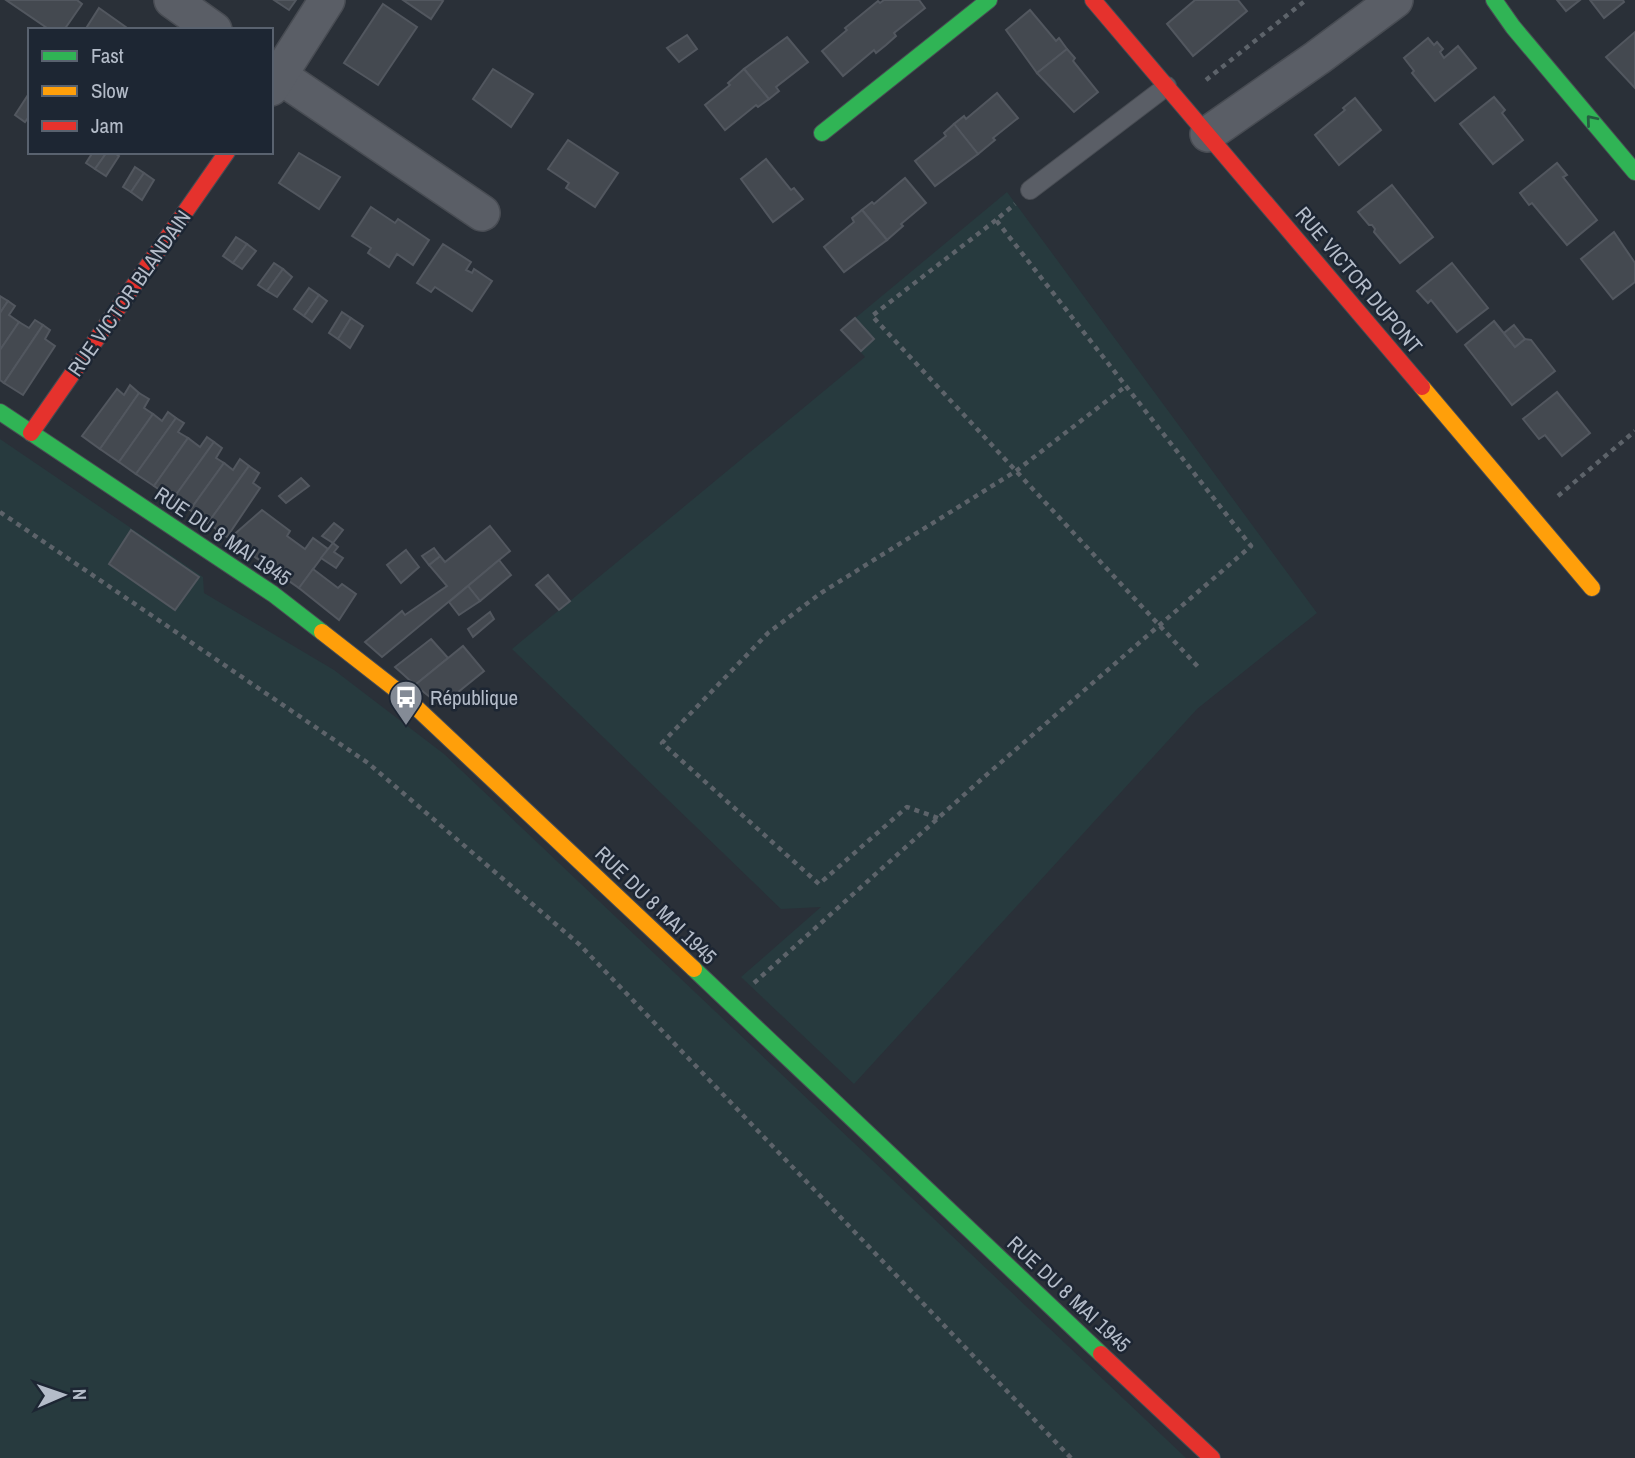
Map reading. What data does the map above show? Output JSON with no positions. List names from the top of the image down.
{
  "streets": {
    "street": ["RUE VICTOR DUPONT", "RUE VICTOR BLANDAIN", "RUE DU 8 MAI 1945"]
  },
  "crossings": [
    ["RUE VICTOR BLANDAIN", "RUE DU 8 MAI 1945"]
  ],
  "places": {
    "bus stop": ["République"]
  },
  "legend": ["Fast", "Slow", "Jam"],
  "north": "right"
}
